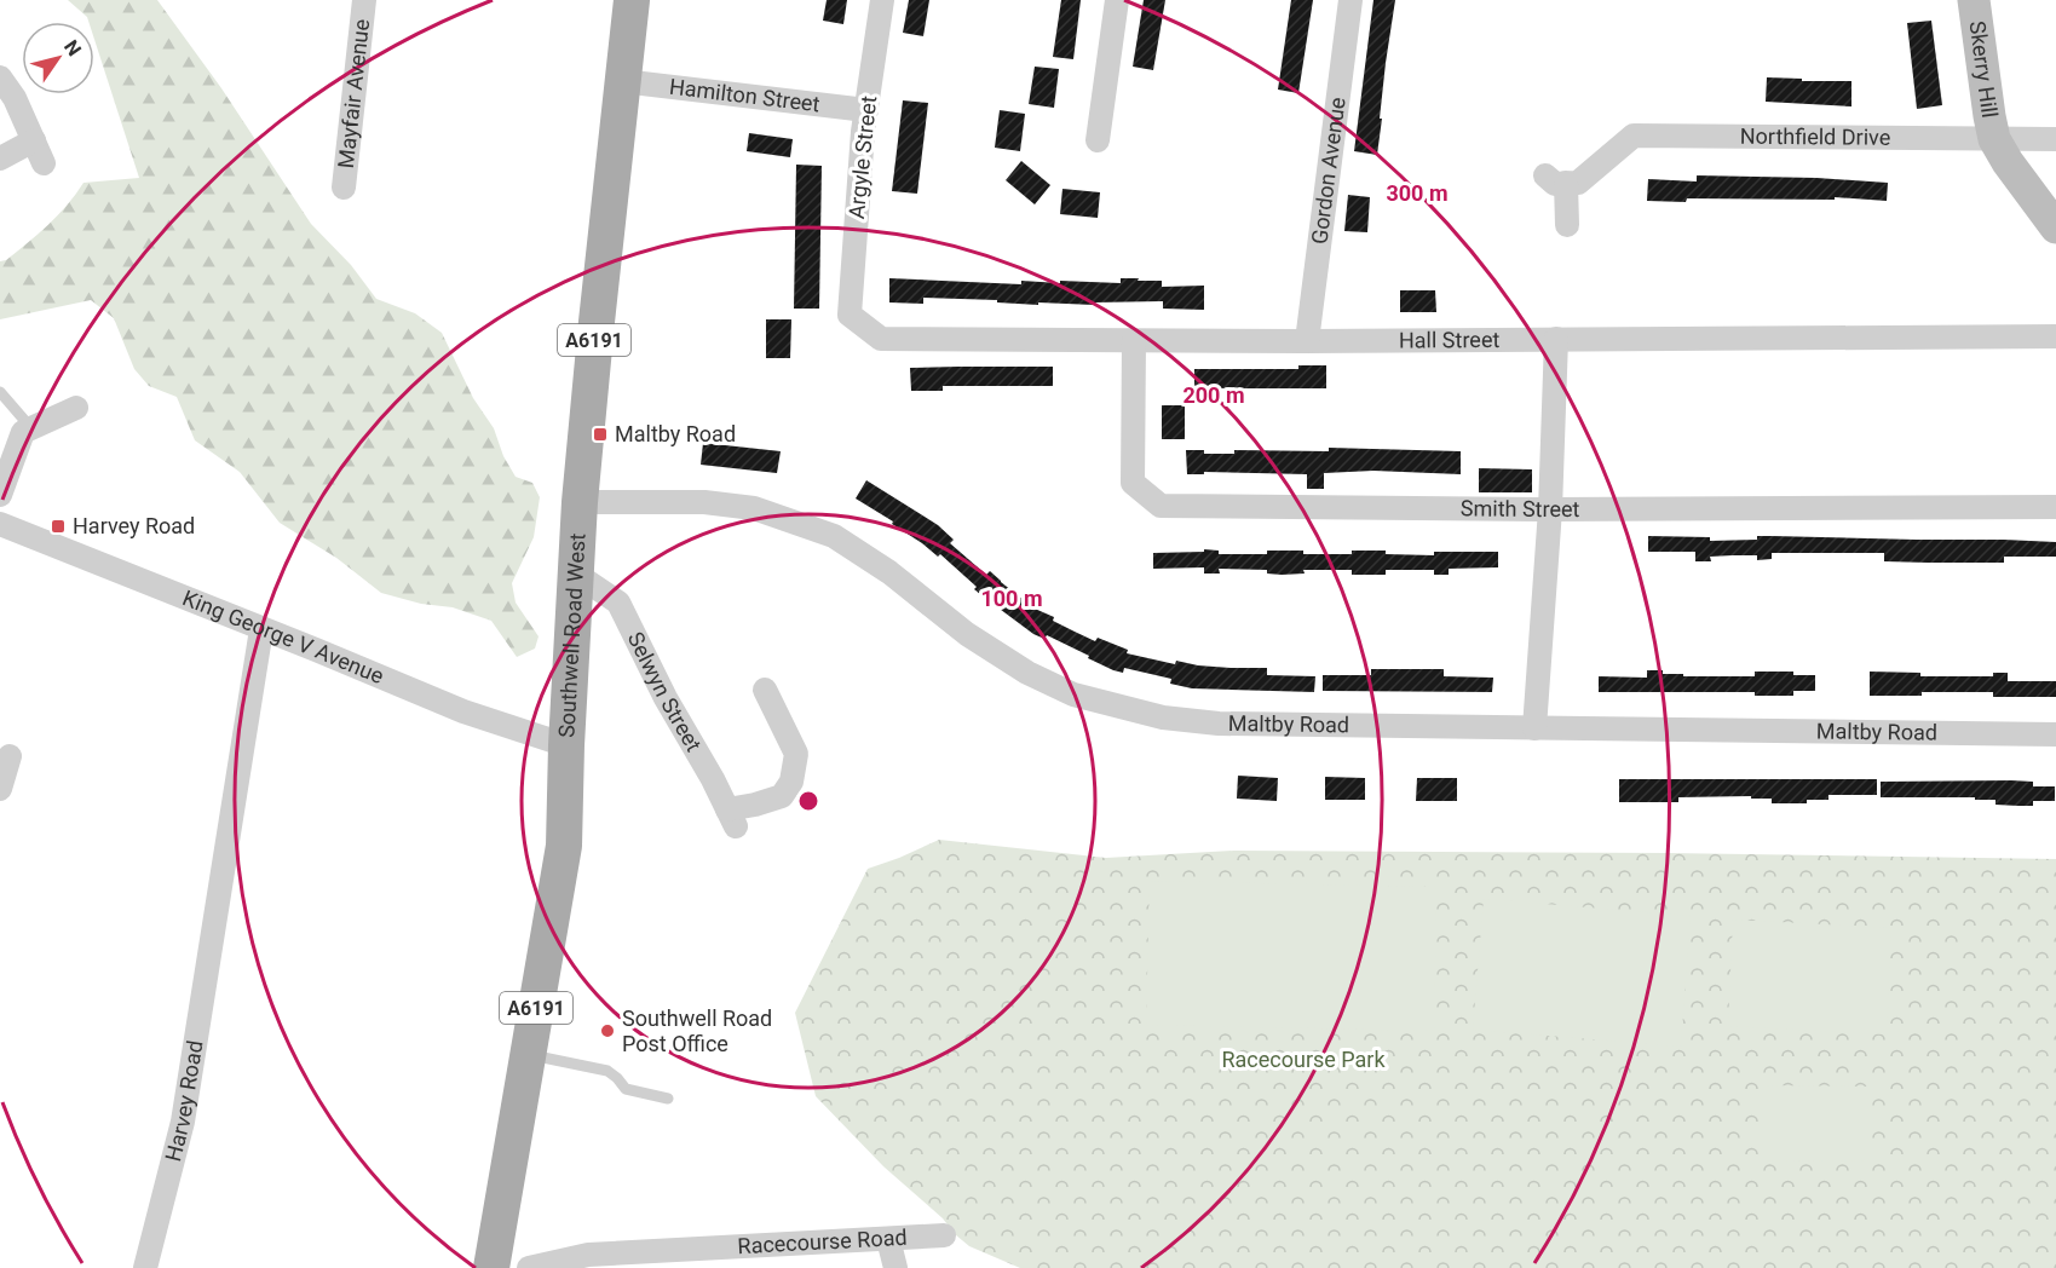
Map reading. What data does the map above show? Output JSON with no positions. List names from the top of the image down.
{
  "streets": {
    "main road": ["A6191", "Southwell Road West"],
    "street": [
      "Skerry Hill",
      "Mayfair Avenue",
      "Hamilton Street",
      "Northfield Drive",
      "Argyle Street",
      "Gordon Avenue",
      "Hall Street",
      "Smith Street",
      "King George V Avenue",
      "Selwyn Street",
      "Maltby Road",
      "Harvey Road",
      "Racecourse Road"
    ]
  },
  "crossings": [
    ["Skerry Hill", "Northfield Drive"],
    ["Hamilton Street", "Argyle Street"],
    ["Hamilton Street", "Southwell Road West"],
    ["Argyle Street", "Hall Street"],
    ["Gordon Avenue", "Hall Street"],
    ["Hall Street", "Smith Street"],
    ["Southwell Road West", "King George V Avenue"],
    ["Southwell Road West", "Selwyn Street"],
    ["Southwell Road West", "Maltby Road"],
    ["King George V Avenue", "Harvey Road"]
  ],
  "parks": ["Racecourse Park"],
  "places": {
    "transit": ["Maltby Road", "Harvey Road"],
    "other": ["Southwell Road Post Office"]
  },
  "north": "top right",
  "rings": ["300 m", "200 m", "100 m"]
}
